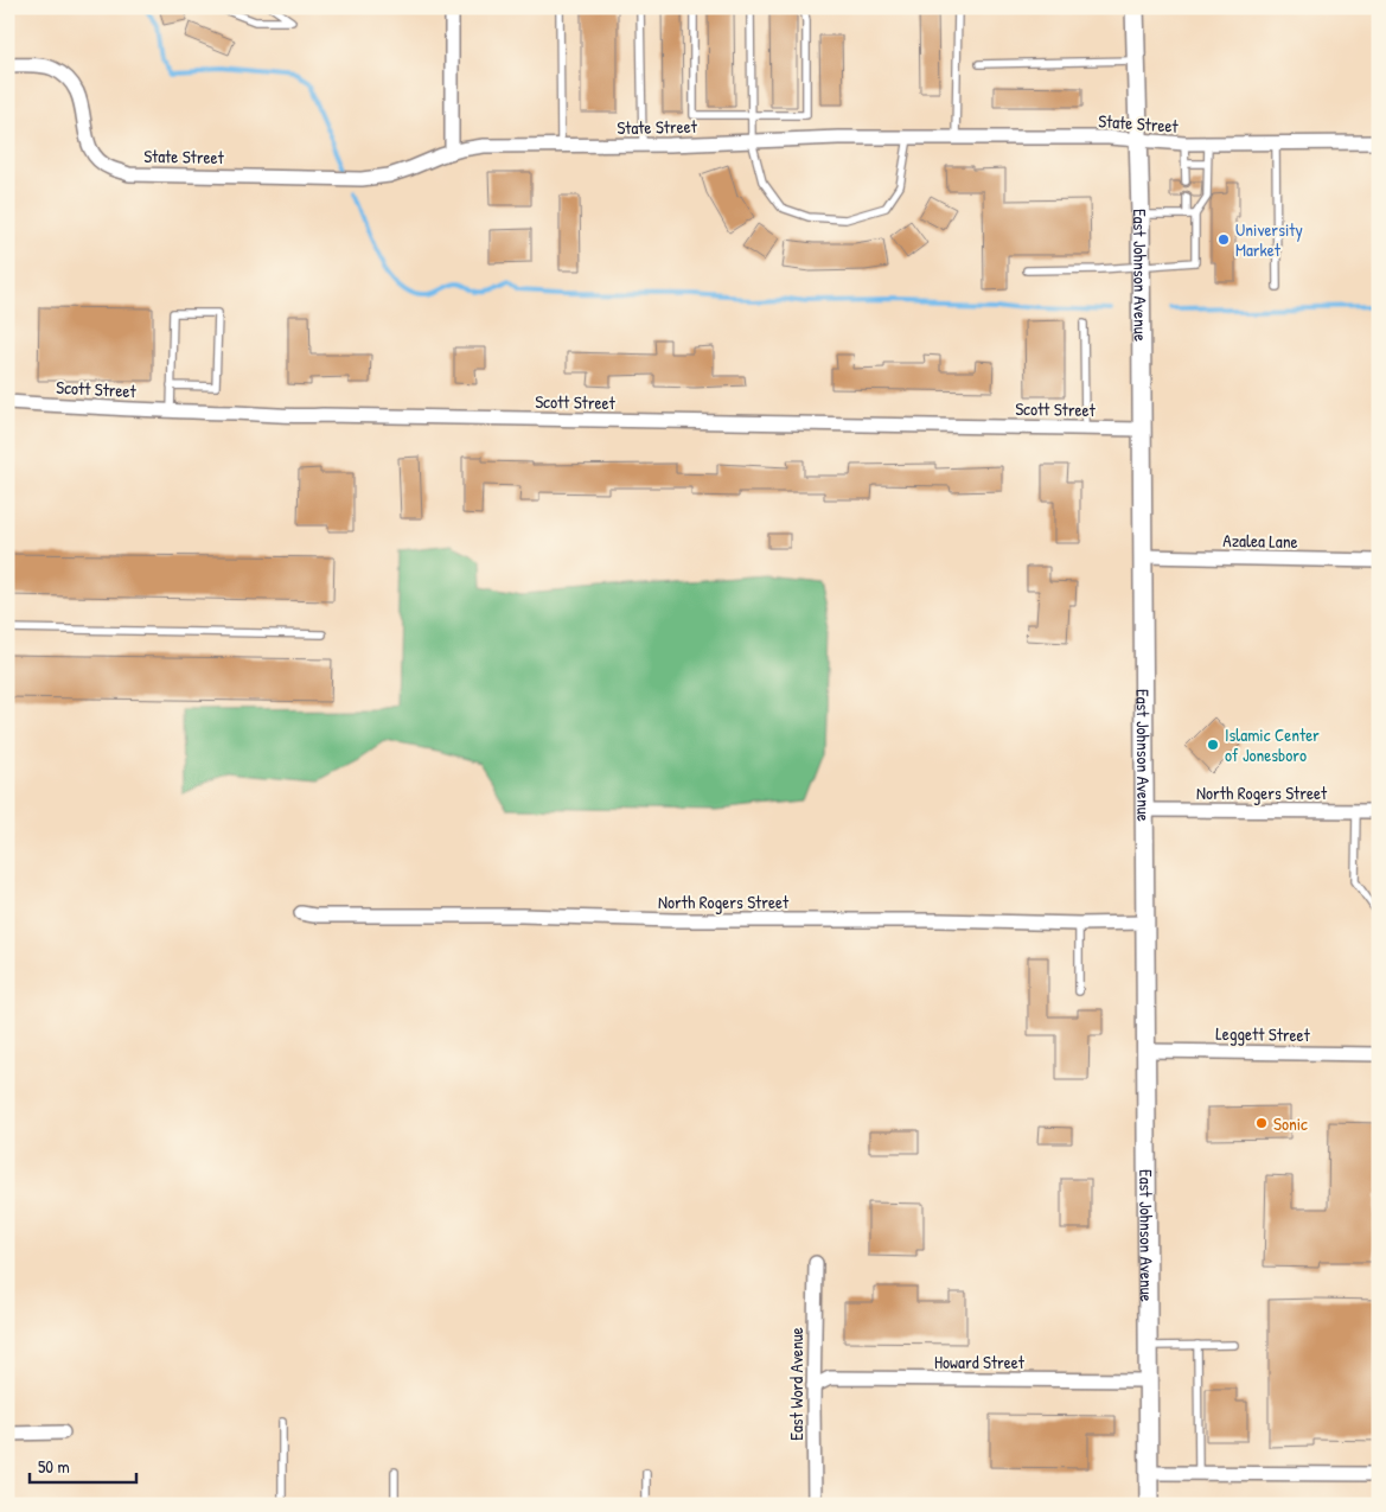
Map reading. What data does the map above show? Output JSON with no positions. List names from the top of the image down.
{
  "streets": {
    "main road": ["East Johnson Avenue"],
    "street": [
      "State Street",
      "Scott Street",
      "Azalea Lane",
      "North Rogers Street",
      "Leggett Street",
      "Howard Street",
      "East Word Avenue"
    ]
  },
  "crossings": [
    ["State Street", "East Johnson Avenue"],
    ["East Johnson Avenue", "Scott Street"],
    ["East Johnson Avenue", "Azalea Lane"],
    ["East Johnson Avenue", "North Rogers Street"],
    ["East Johnson Avenue", "Leggett Street"],
    ["East Johnson Avenue", "Howard Street"],
    ["Howard Street", "East Word Avenue"]
  ],
  "places": ["University Market", "Islamic Center of Jonesboro", "Sonic"],
  "scale_bar": "50 m"
}
